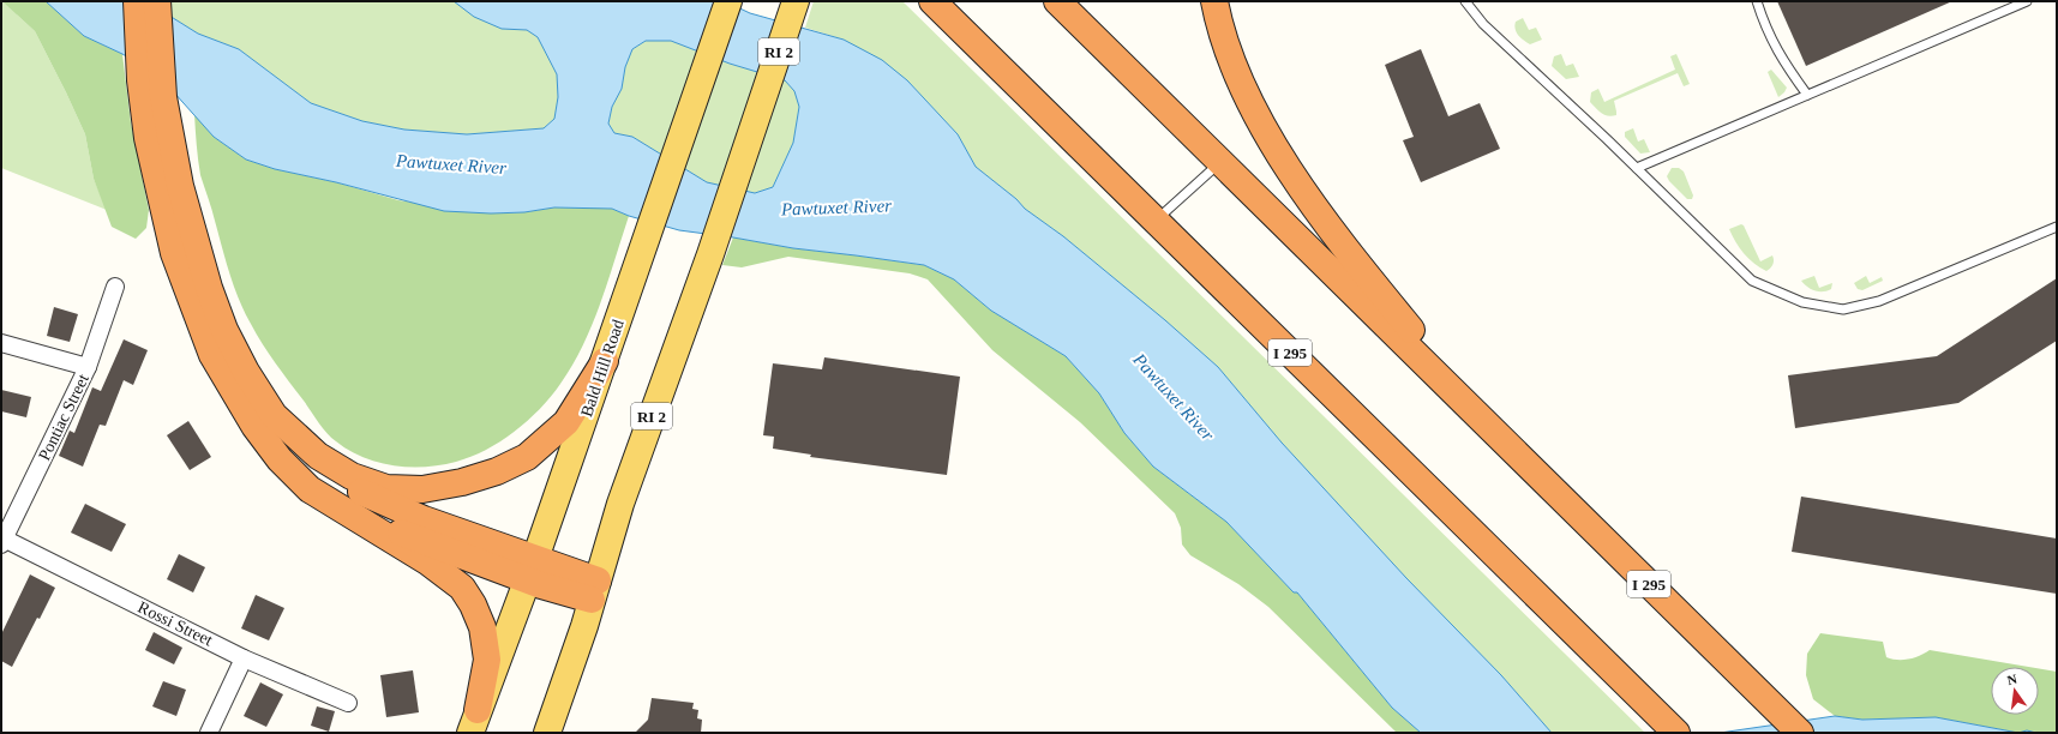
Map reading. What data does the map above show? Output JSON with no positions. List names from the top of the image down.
{
  "streets": {
    "highway": ["I 295"],
    "main road": ["RI 2", "Bald Hill Road"],
    "street": ["Pontiac Street", "Rossi Street"]
  },
  "crossings": [
    ["Pontiac Street", "Rossi Street"]
  ],
  "water": ["Pawtuxet River"],
  "north": "top"
}
